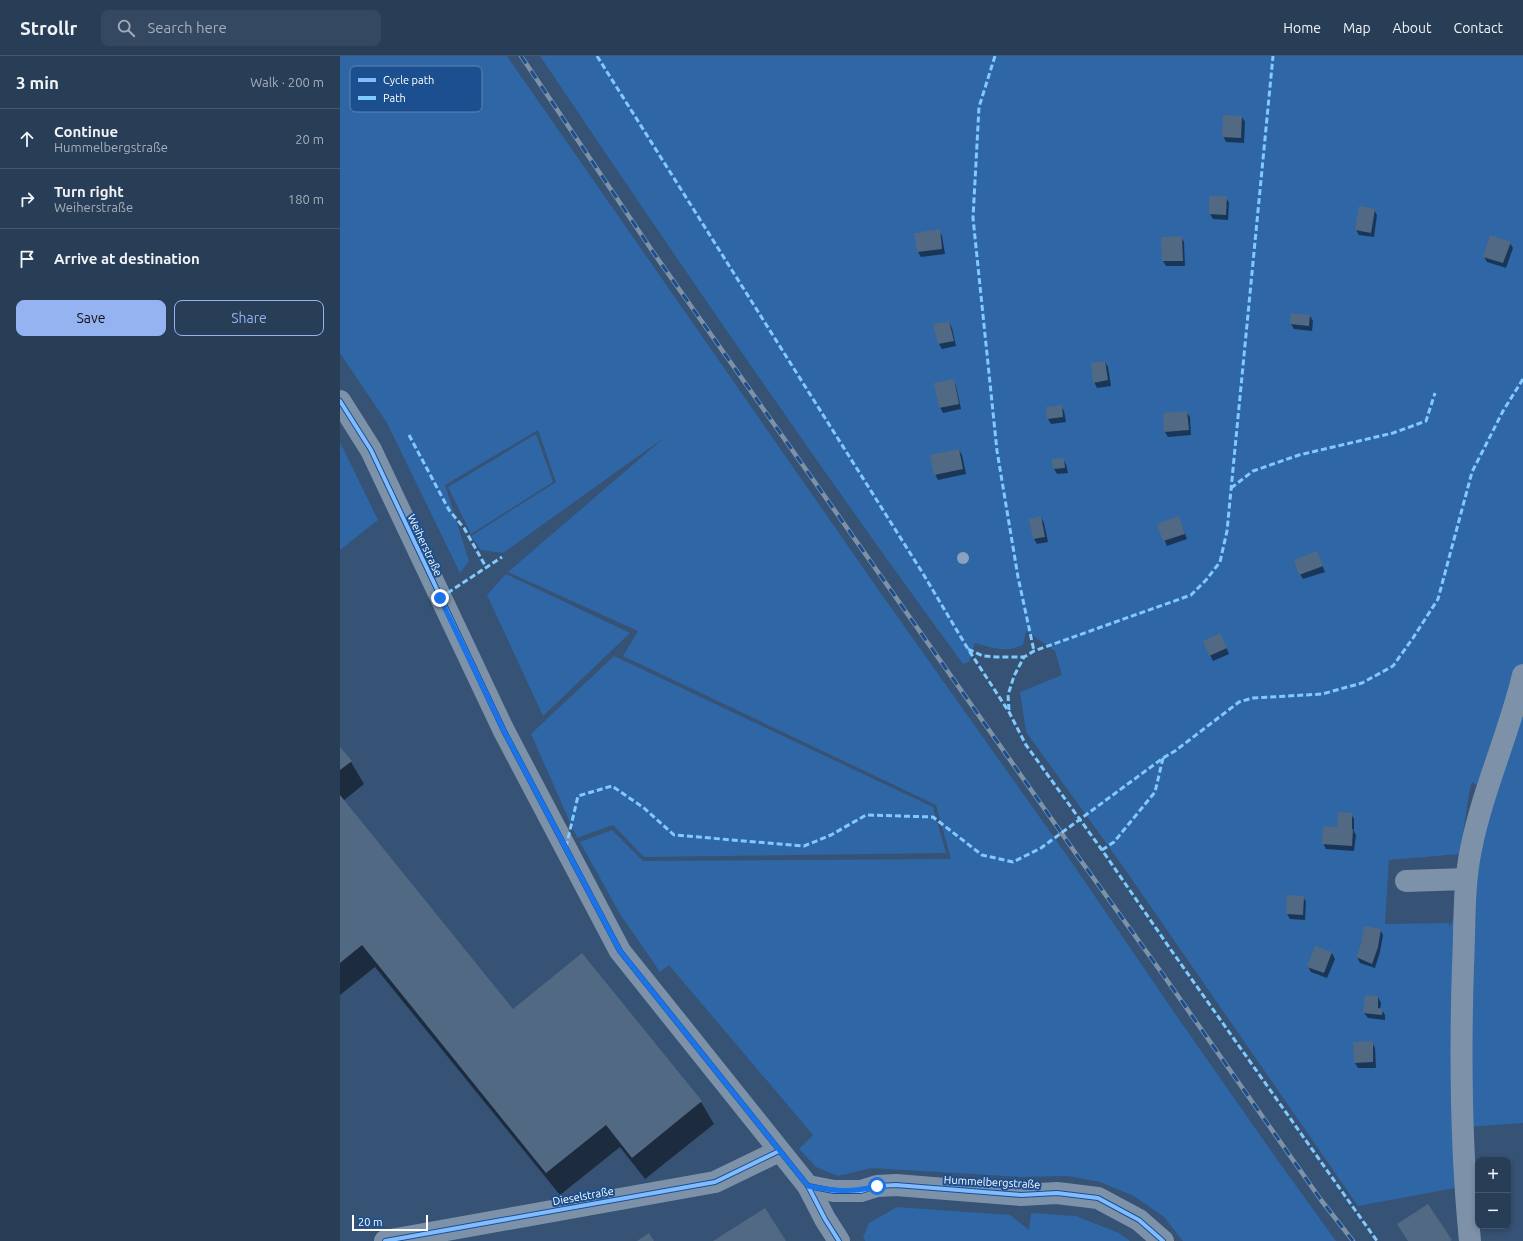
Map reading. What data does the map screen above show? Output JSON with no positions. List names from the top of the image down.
{
  "streets": {
    "street": ["Weiherstraße", "Hummelbergstraße", "Dieselstraße"]
  },
  "crossings": [
    ["Weiherstraße", "Hummelbergstraße"],
    ["Weiherstraße", "Dieselstraße"]
  ],
  "legend": ["Cycle path", "Path"],
  "scale_bar": "20 m",
  "page": {
    "header": "Strollr",
    "search": "Search here",
    "nav": [
      "Home",
      "Map",
      "About",
      "Contact"
    ],
    "heading": ["3 min", "Walk · 200 m"],
    "list": [
      ["Continue", "Hummelbergstraße", "20 m"],
      ["Turn right", "Weiherstraße", "180 m"],
      "Arrive at destination"
    ],
    "buttons": ["Save", "Share"],
    "map_buttons": ["+", "−"],
    "scale": "20 m"
  }
}
